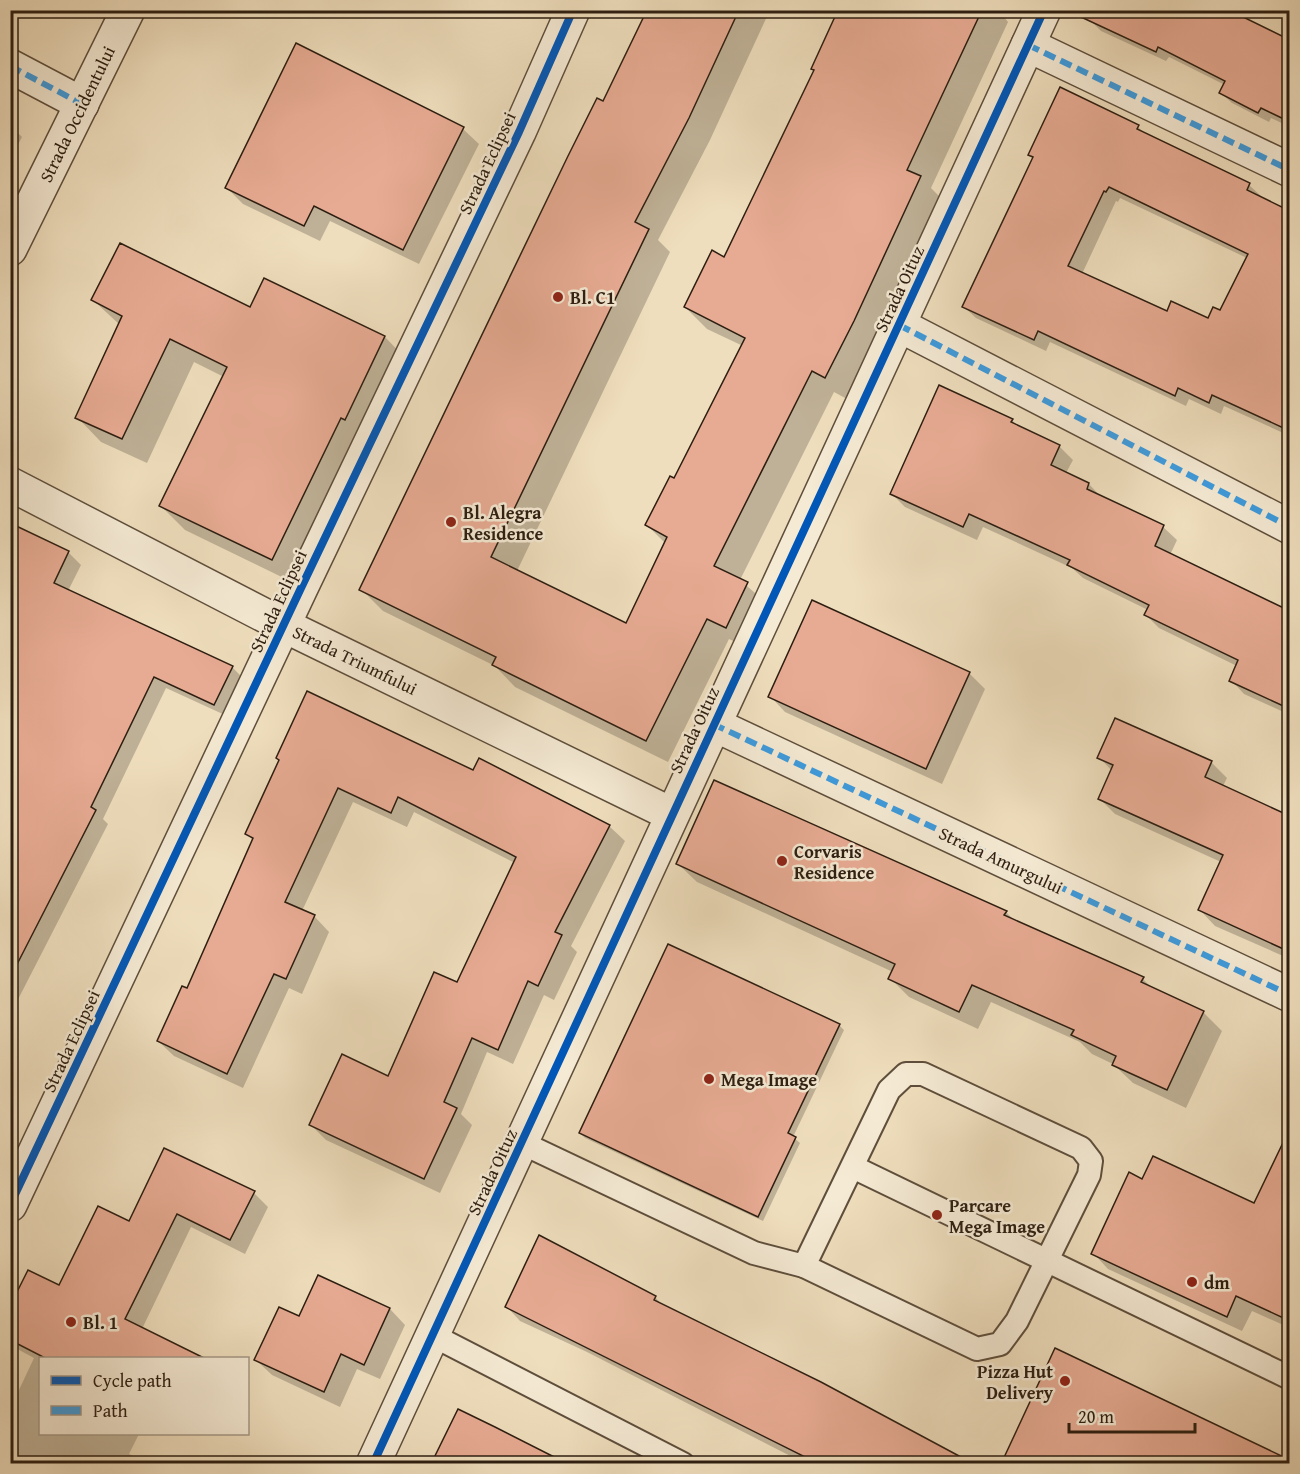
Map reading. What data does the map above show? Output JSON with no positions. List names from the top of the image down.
{
  "streets": {
    "street": [
      "Strada Occidentului",
      "Strada Eclipsei",
      "Strada Oituz",
      "Strada Triumfului",
      "Strada Amurgului"
    ]
  },
  "crossings": [
    ["Strada Eclipsei", "Strada Triumfului"],
    ["Strada Oituz", "Strada Triumfului"],
    ["Strada Oituz", "Strada Amurgului"]
  ],
  "places": [
    "Bl. C1",
    "Bl. Alegra Residence",
    "Corvaris Residence",
    "Mega Image",
    "Parcare Mega Image",
    "dm",
    "Bl. 1",
    "Pizza Hut Delivery"
  ],
  "legend": ["Cycle path", "Path"],
  "scale_bar": "20 m"
}
